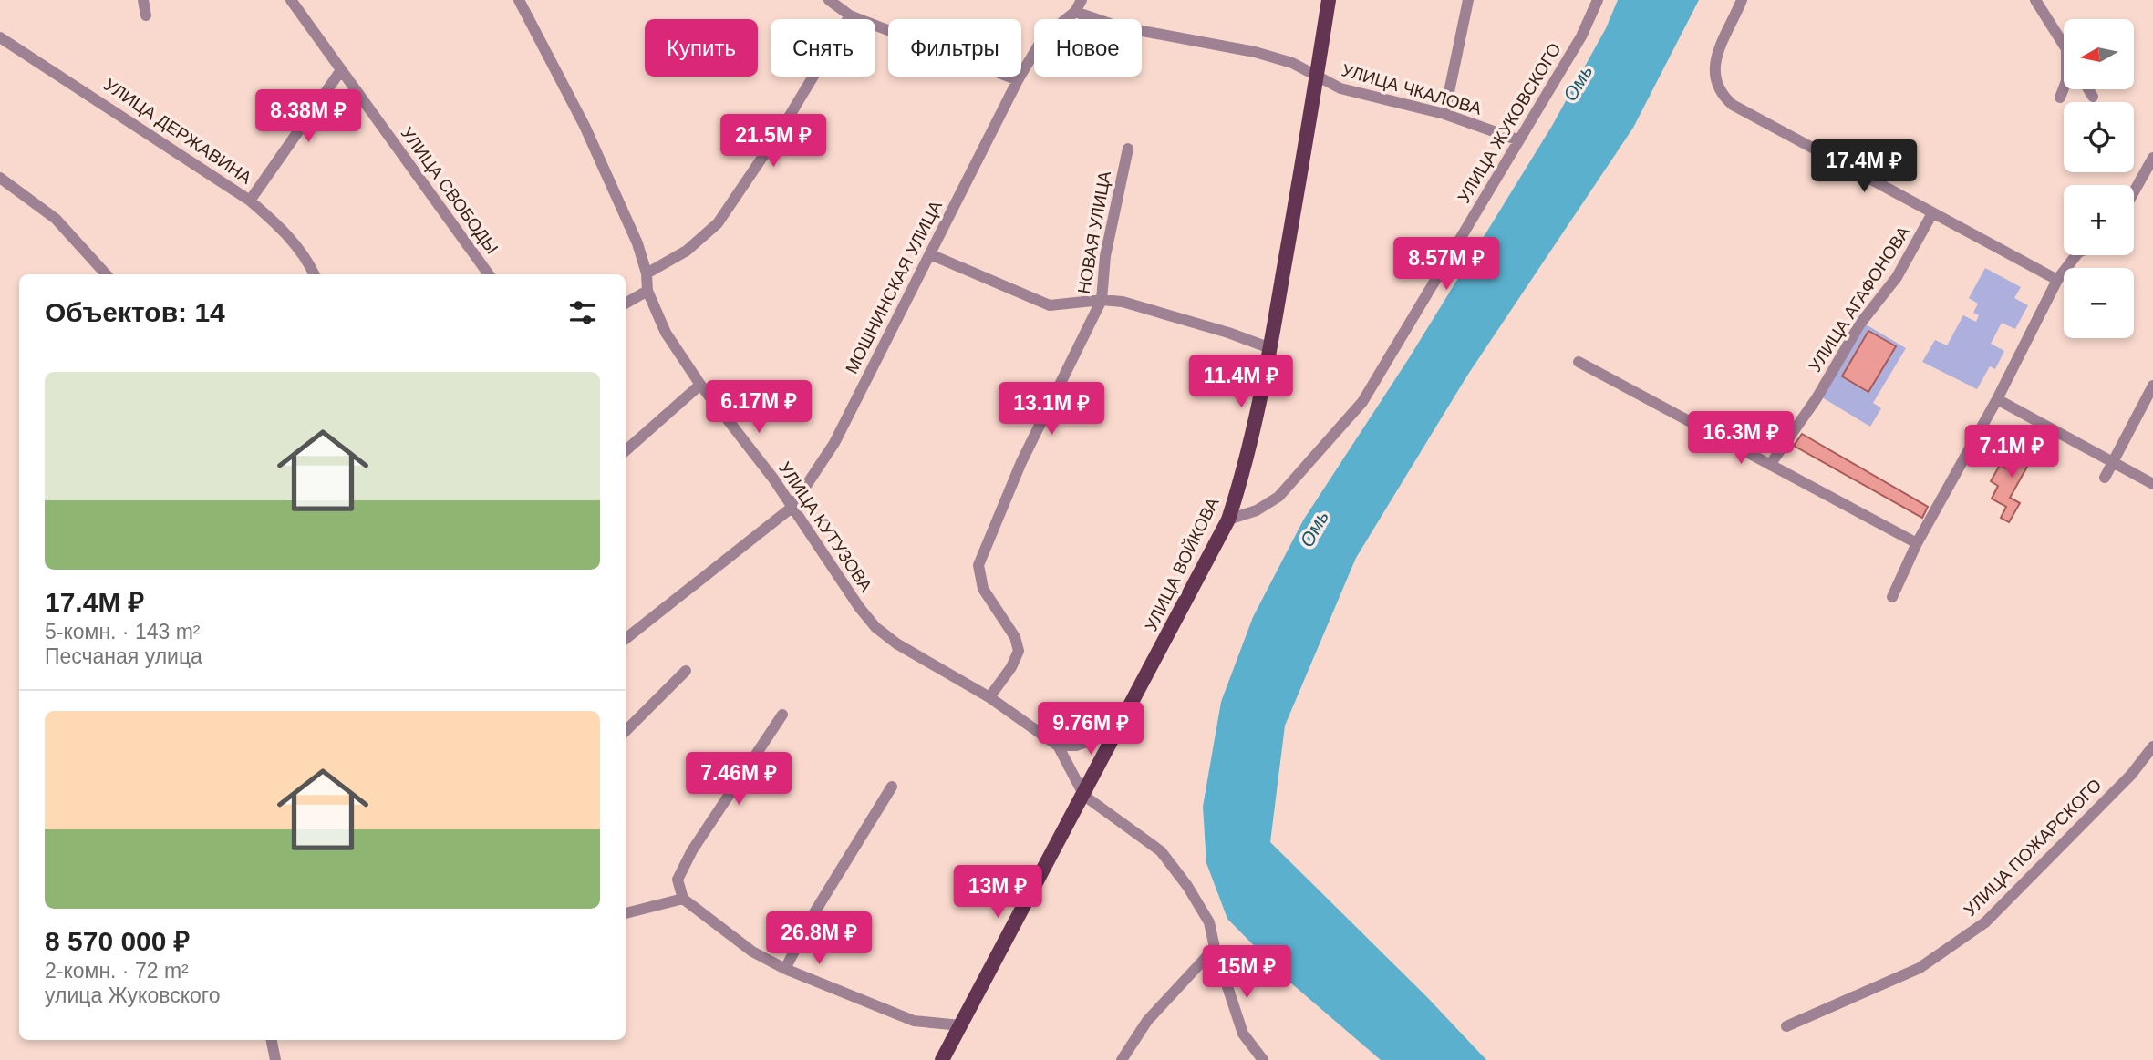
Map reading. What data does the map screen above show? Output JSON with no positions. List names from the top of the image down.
{
  "streets": {
    "main road": ["УЛИЦА ВОЙКОВА"],
    "street": [
      "УЛИЦА ЧКАЛОВА",
      "УЛИЦА ЖУКОВСКОГО",
      "УЛИЦА ДЕРЖАВИНА",
      "УЛИЦА СВОБОДЫ",
      "НОВАЯ УЛИЦА",
      "МОШНИНСКАЯ УЛИЦА",
      "УЛИЦА АГАФОНОВА",
      "УЛИЦА КУТУЗОВА",
      "УЛИЦА ПОЖАРСКОГО"
    ]
  },
  "crossings": [
    ["УЛИЦА ЧКАЛОВА", "УЛИЦА ЖУКОВСКОГО"],
    ["УЛИЦА ЧКАЛОВА", "МОШНИНСКАЯ УЛИЦА"],
    ["УЛИЦА ЧКАЛОВА", "УЛИЦА ВОЙКОВА"],
    ["УЛИЦА ЖУКОВСКОГО", "УЛИЦА ВОЙКОВА"],
    ["НОВАЯ УЛИЦА", "УЛИЦА КУТУЗОВА"],
    ["МОШНИНСКАЯ УЛИЦА", "УЛИЦА КУТУЗОВА"],
    ["УЛИЦА КУТУЗОВА", "УЛИЦА ВОЙКОВА"]
  ],
  "water": ["Омь"],
  "north": "left",
  "page": {
    "map_buttons": ["+", "−"],
    "chip": [
      "Купить",
      "Снять",
      "Фильтры",
      "Новое"
    ],
    "price": [
      "8.38M ₽",
      "21.5M ₽",
      "17.4M ₽",
      "8.57M ₽",
      "11.4M ₽",
      "6.17M ₽",
      "13.1M ₽",
      "16.3M ₽",
      "7.1M ₽",
      "9.76M ₽",
      "7.46M ₽",
      "13M ₽",
      "26.8M ₽",
      "15M ₽"
    ],
    "heading": "Объектов: 14",
    "list": [
      {
        "name": "17.4M ₽",
        "note": "5-комн. · 143 m² · Песчаная улица"
      },
      {
        "name": "8 570 000 ₽",
        "note": "2-комн. · 72 m² · улица Жуковского"
      }
    ]
  }
}
